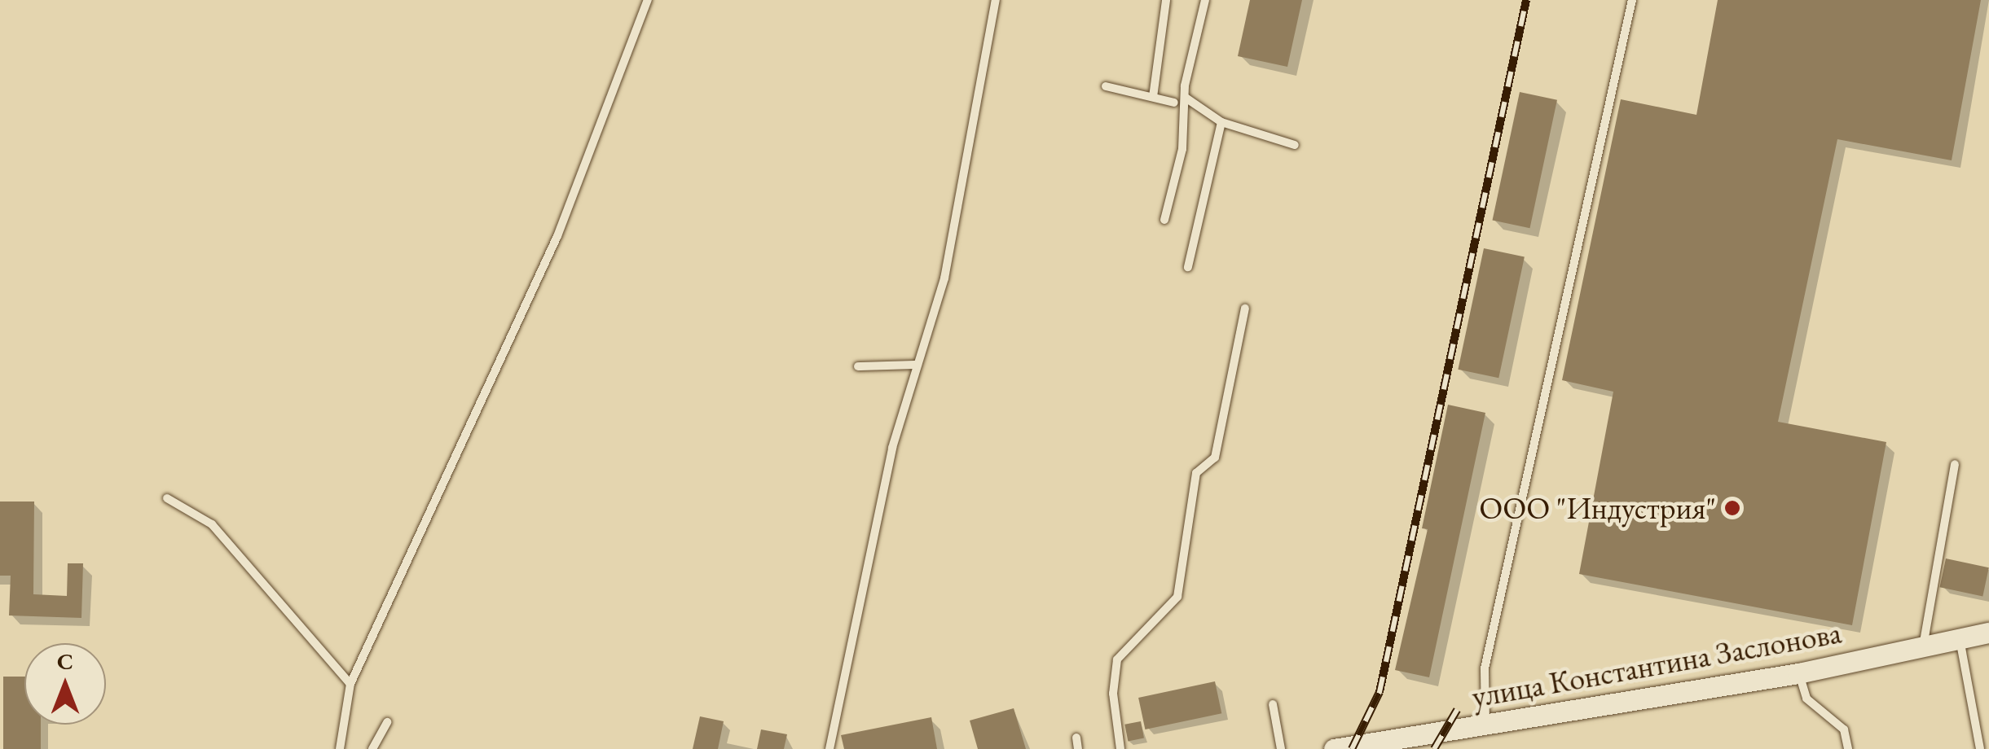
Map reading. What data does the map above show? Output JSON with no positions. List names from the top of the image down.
{
  "streets": {
    "street": ["улица Константина Заслонова"]
  },
  "places": ["ООО \"Индустрия\""],
  "north": "top"
}
